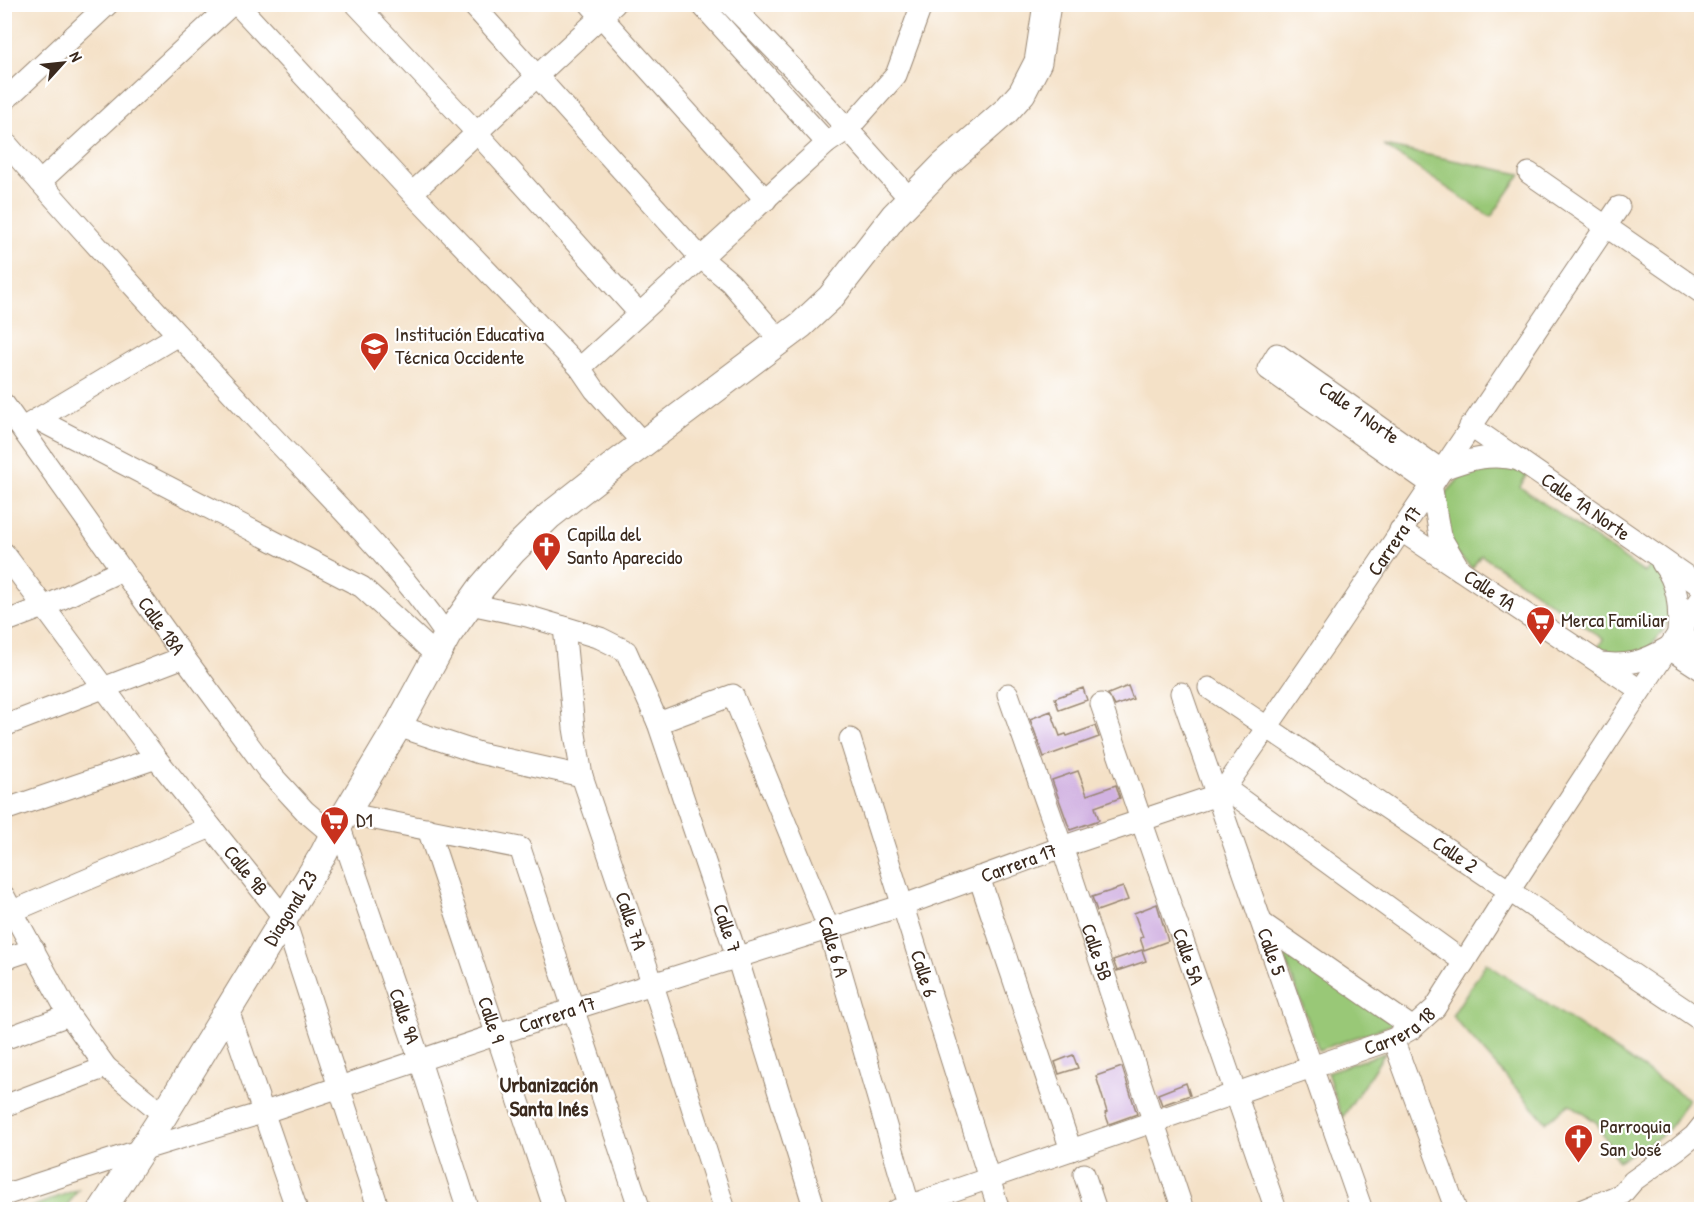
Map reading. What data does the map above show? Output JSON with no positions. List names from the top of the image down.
{
  "streets": {
    "main road": ["Diagonal 23"],
    "street": [
      "Calle 1A Norte",
      "Carrera 17",
      "Calle 1A",
      "Calle 18A",
      "Calle 2",
      "Calle 9B",
      "Calle 7A",
      "Calle 7",
      "Calle 6 A",
      "Calle 5B",
      "Calle 5",
      "Calle 5A",
      "Calle 6",
      "Calle 9A",
      "Calle 9",
      "Carrera 18"
    ]
  },
  "crossings": [
    ["Calle 1A Norte", "Carrera 17"],
    ["Carrera 17", "Calle 1A"],
    ["Carrera 17", "Calle 2"],
    ["Carrera 17", "Calle 9B"],
    ["Carrera 17", "Diagonal 23"],
    ["Carrera 17", "Calle 7A"],
    ["Carrera 17", "Calle 7"],
    ["Carrera 17", "Calle 6 A"],
    ["Carrera 17", "Calle 5B"],
    ["Carrera 17", "Calle 5"],
    ["Carrera 17", "Calle 5A"],
    ["Carrera 17", "Calle 6"],
    ["Carrera 17", "Calle 9A"],
    ["Carrera 17", "Calle 9"],
    ["Calle 1A", "Carrera 18"],
    ["Calle 18A", "Diagonal 23"],
    ["Calle 18A", "Calle 9A"],
    ["Calle 2", "Carrera 18"],
    ["Calle 9B", "Diagonal 23"],
    ["Diagonal 23", "Calle 9A"],
    ["Calle 7A", "Calle 7"],
    ["Calle 7", "Calle 6 A"],
    ["Calle 6 A", "Carrera 18"],
    ["Calle 5B", "Carrera 18"],
    ["Calle 5", "Carrera 18"],
    ["Calle 5A", "Carrera 18"],
    ["Calle 6", "Carrera 18"]
  ],
  "districts": ["Urbanización Santa Inés"],
  "places": {
    "school or university": ["Institución Educativa Técnica Occidente"],
    "church": ["Capilla del Santo Aparecido", "Parroquia San José"],
    "supermarket": ["Merca Familiar", "D1"]
  },
  "north": "top right"
}
